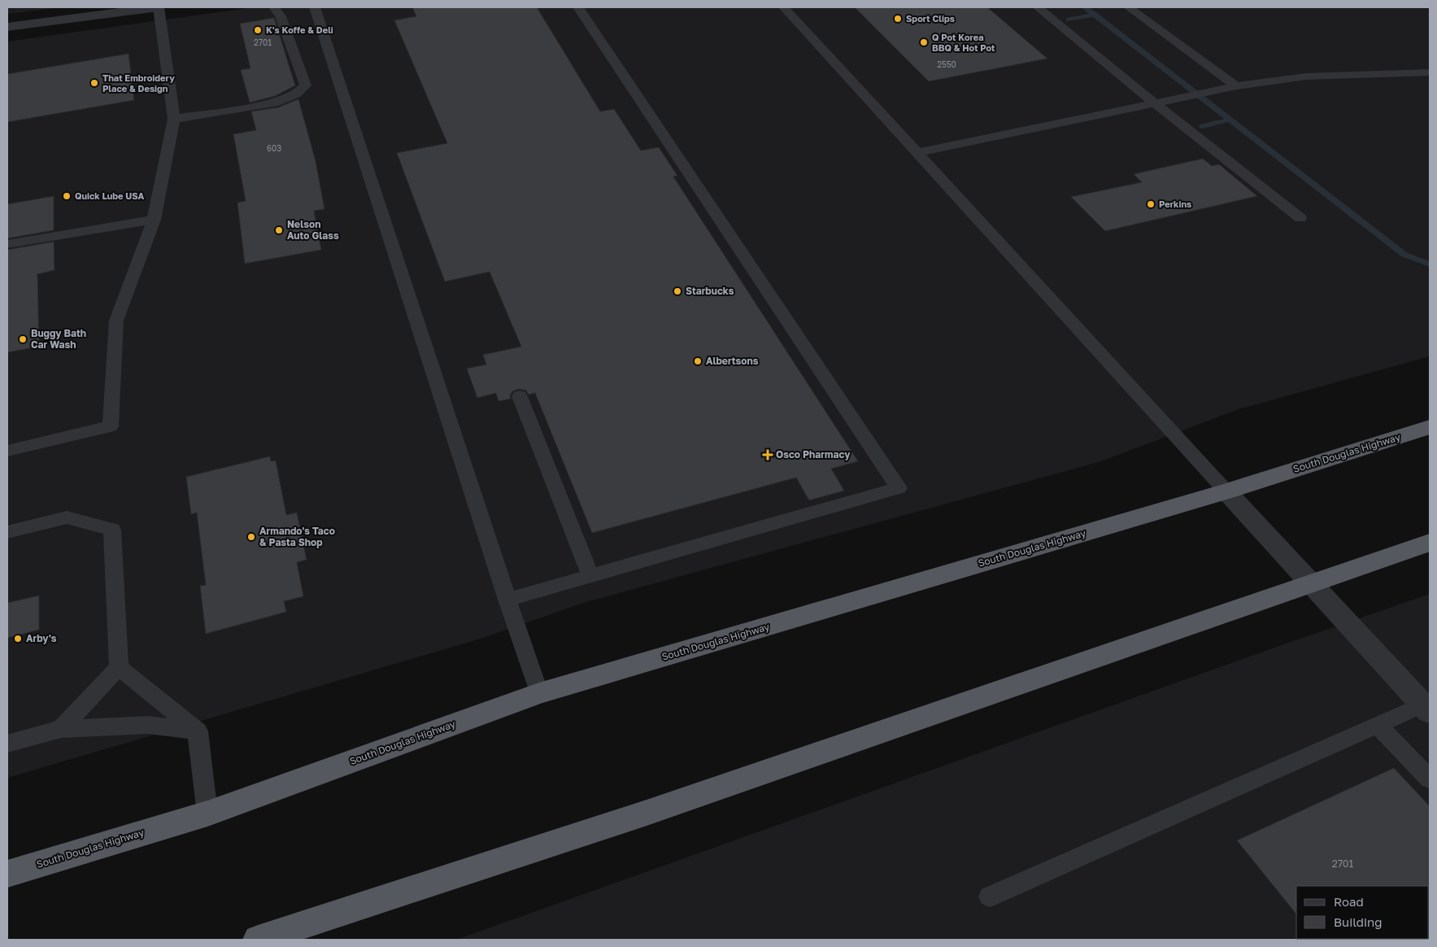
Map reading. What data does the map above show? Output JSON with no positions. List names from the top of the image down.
{
  "streets": {
    "highway": ["South Douglas Highway"]
  },
  "places": {
    "other": [
      "Sport Clips",
      "K's Koffe & Deli",
      "Q Pot Korea BBQ & Hot Pot",
      "That Embroidery Place & Design",
      "Quick Lube USA",
      "Perkins",
      "Nelson Auto Glass",
      "Starbucks",
      "Buggy Bath Car Wash",
      "Albertsons",
      "Armando's Taco & Pasta Shop",
      "Arby's"
    ],
    "health": ["Osco Pharmacy"]
  },
  "house_numbers": [
    "2701",
    "2550",
    "603",
    "2701"
  ],
  "legend": ["Road", "Building"]
}
